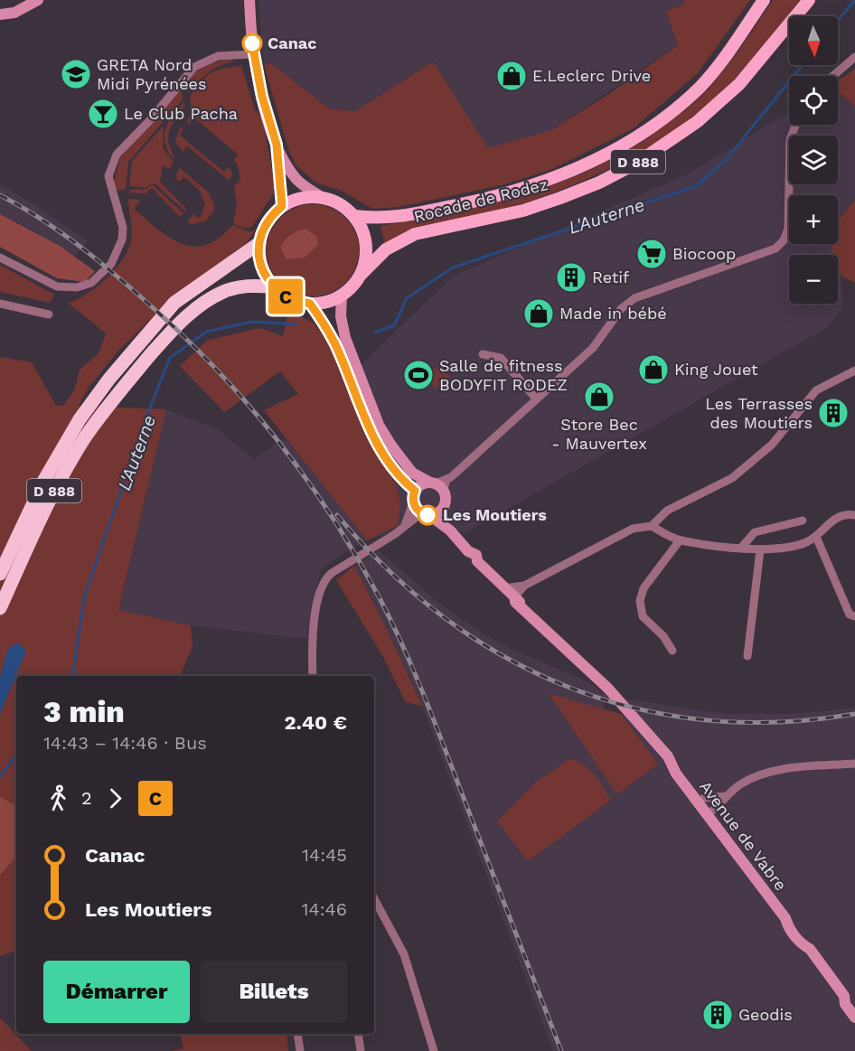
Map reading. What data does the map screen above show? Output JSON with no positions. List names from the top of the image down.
{
  "streets": {
    "highway": ["D 888"],
    "main road": ["Rocade de Rodez", "Avenue de Vabre"]
  },
  "crossings": [
    ["D 888", "Rocade de Rodez"]
  ],
  "water": ["L'Auterne"],
  "places": {
    "other": ["Canac", "Les Moutiers"],
    "school or university": ["GRETA Nord Midi Pyrénées"],
    "shop": [
      "E.Leclerc Drive",
      "Made in bébé",
      "King Jouet",
      "Store Bec - Mauvertex"
    ],
    "bar": ["Le Club Pacha"],
    "supermarket": ["Biocoop"],
    "building": ["Retif", "Les Terrasses des Moutiers", "Geodis"],
    "sports": ["Salle de fitness BODYFIT RODEZ"]
  },
  "lines": ["bus line C"],
  "north": "bottom",
  "page": {
    "on_map": "C",
    "map_buttons": ["+", "−"],
    "heading": ["3 min", "14:43 – 14:46 · Bus", "2.40 €"],
    "legs": ["2", "C"],
    "list": [
      {
        "name": "Canac",
        "value": "14:45"
      },
      {
        "name": "Les Moutiers",
        "value": "14:46"
      }
    ],
    "buttons": ["Démarrer", "Billets"]
  }
}
